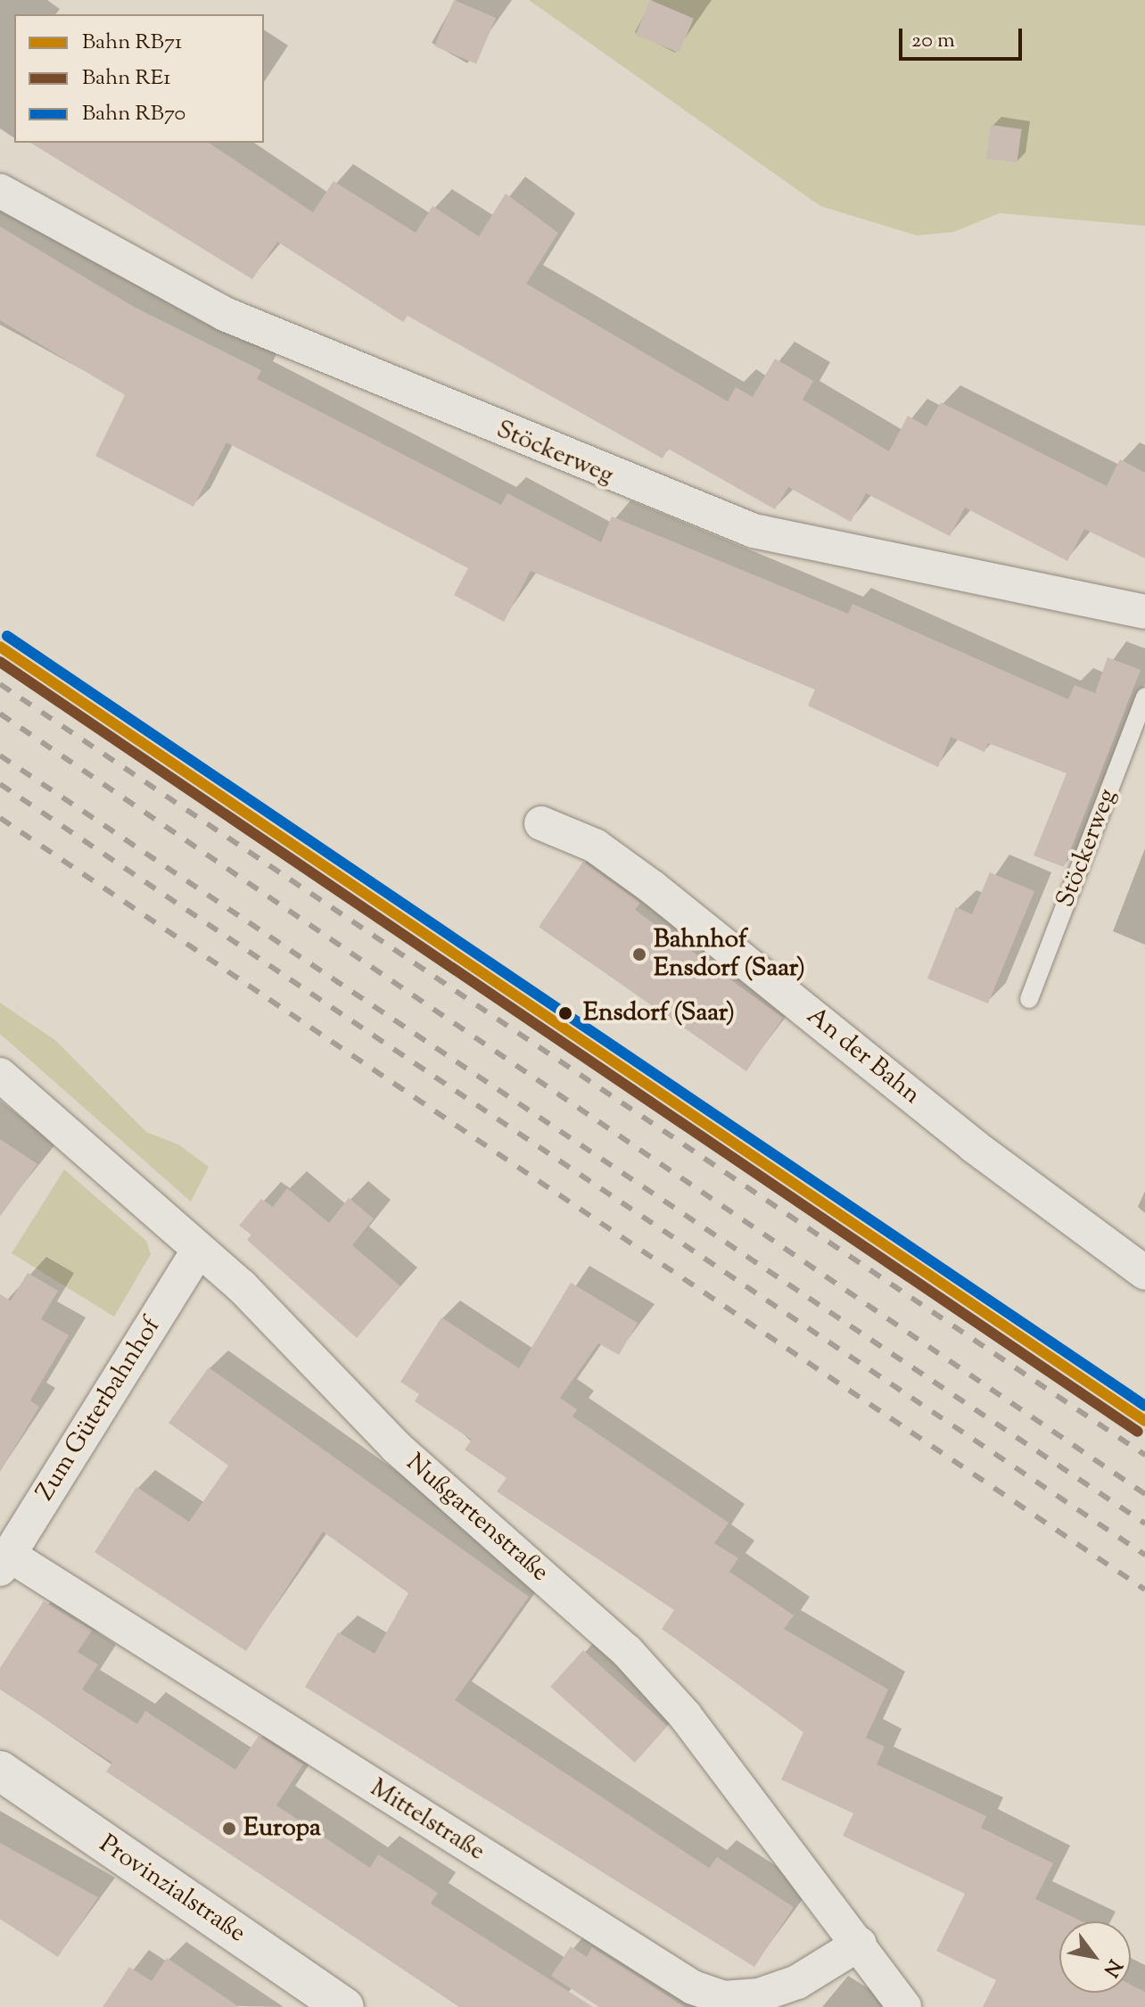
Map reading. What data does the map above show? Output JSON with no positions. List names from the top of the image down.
{
  "streets": {
    "main road": ["Provinzialstraße"],
    "street": [
      "Stöckerweg",
      "An der Bahn",
      "Zum Güterbahnhof",
      "Nußgartenstraße",
      "Mittelstraße"
    ]
  },
  "crossings": [
    ["Zum Güterbahnhof", "Nußgartenstraße"],
    ["Zum Güterbahnhof", "Mittelstraße"],
    ["Nußgartenstraße", "Mittelstraße"]
  ],
  "places": ["Bahnhof Ensdorf (Saar)", "Ensdorf (Saar)", "Europa"],
  "lines": ["rail line RB70", "rail line RB71", "rail line RE1"],
  "legend": ["Bahn RB71", "Bahn RE1", "Bahn RB70"],
  "scale_bar": "20 m",
  "north": "bottom right"
}
